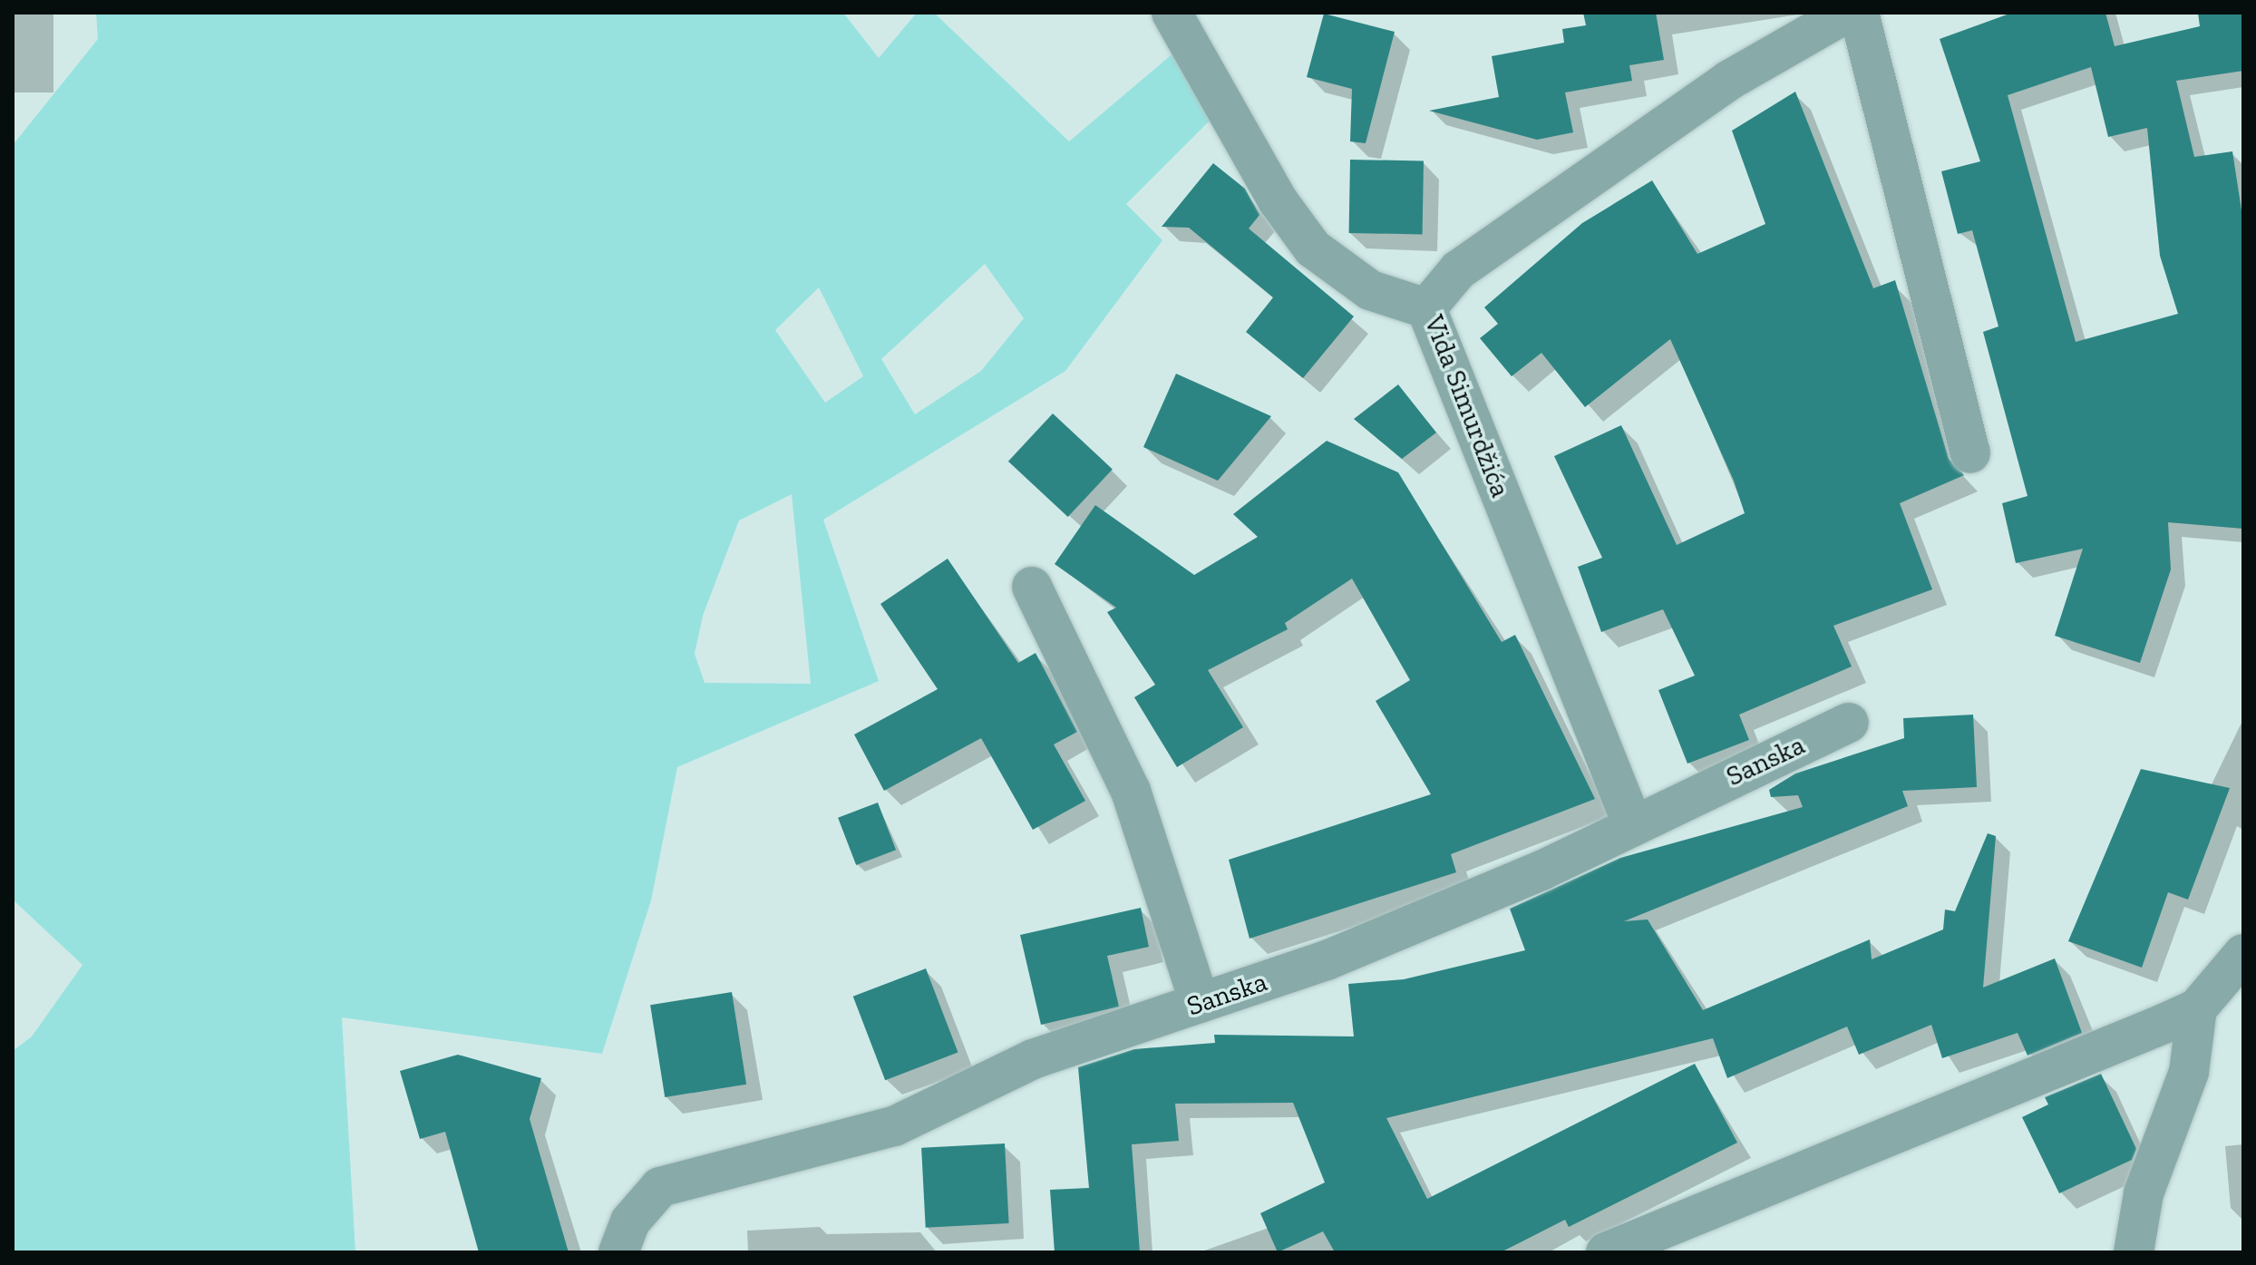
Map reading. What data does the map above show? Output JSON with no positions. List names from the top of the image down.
{
  "streets": {
    "street": ["Vida Simurdžića", "Sanska"]
  },
  "crossings": [
    ["Vida Simurdžića", "Sanska"]
  ]
}
